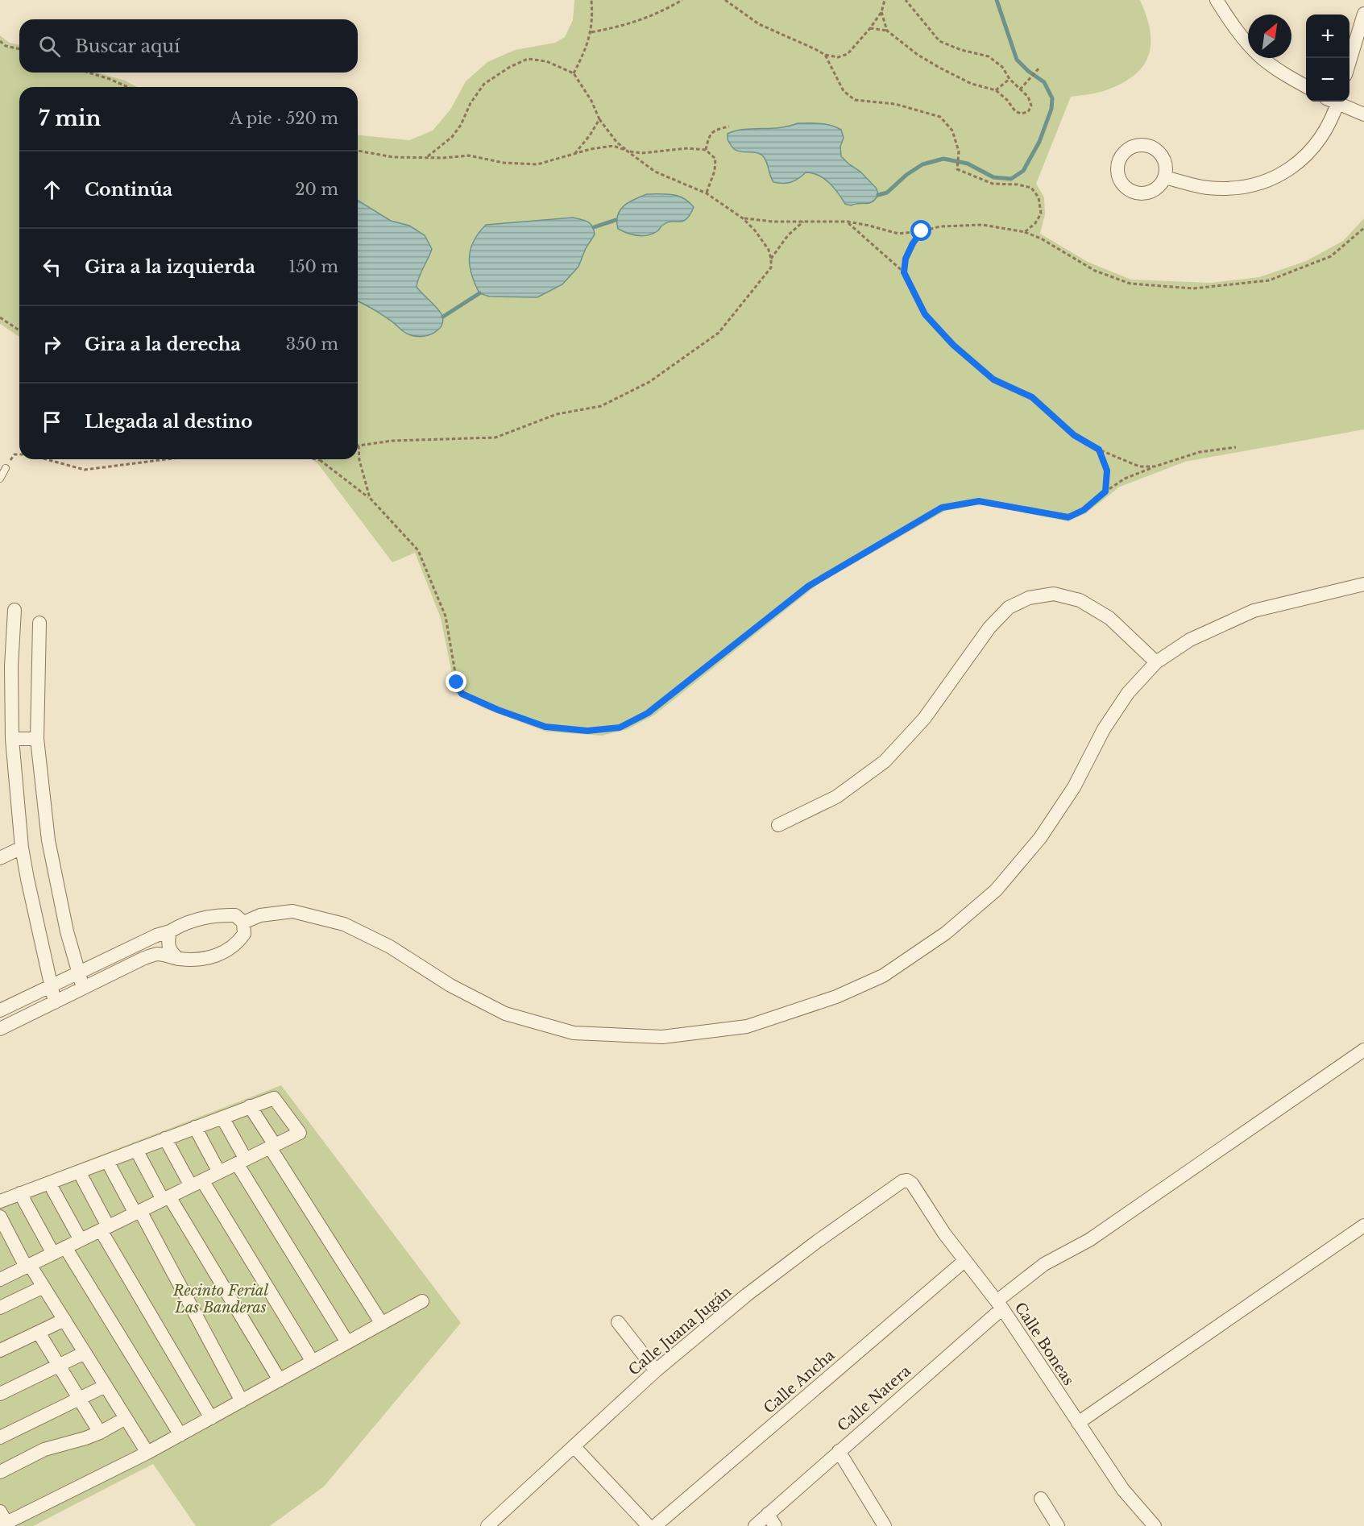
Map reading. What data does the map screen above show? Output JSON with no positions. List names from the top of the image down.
{
  "streets": {
    "street": [
      "Calle Juana Jugán",
      "Calle Boneas",
      "Calle Ancha",
      "Calle Natera"
    ]
  },
  "crossings": [
    ["Calle Juana Jugán", "Calle Boneas"],
    ["Calle Boneas", "Calle Ancha"],
    ["Calle Boneas", "Calle Natera"]
  ],
  "parks": ["Recinto Ferial Las Banderas"],
  "north": "top right",
  "page": {
    "map_buttons": ["+", "−"],
    "search": "Buscar aquí",
    "heading": ["7 min", "A pie · 520 m"],
    "list": [
      ["Continúa", "20 m"],
      ["Gira a la izquierda", "150 m"],
      ["Gira a la derecha", "350 m"],
      "Llegada al destino"
    ]
  }
}
